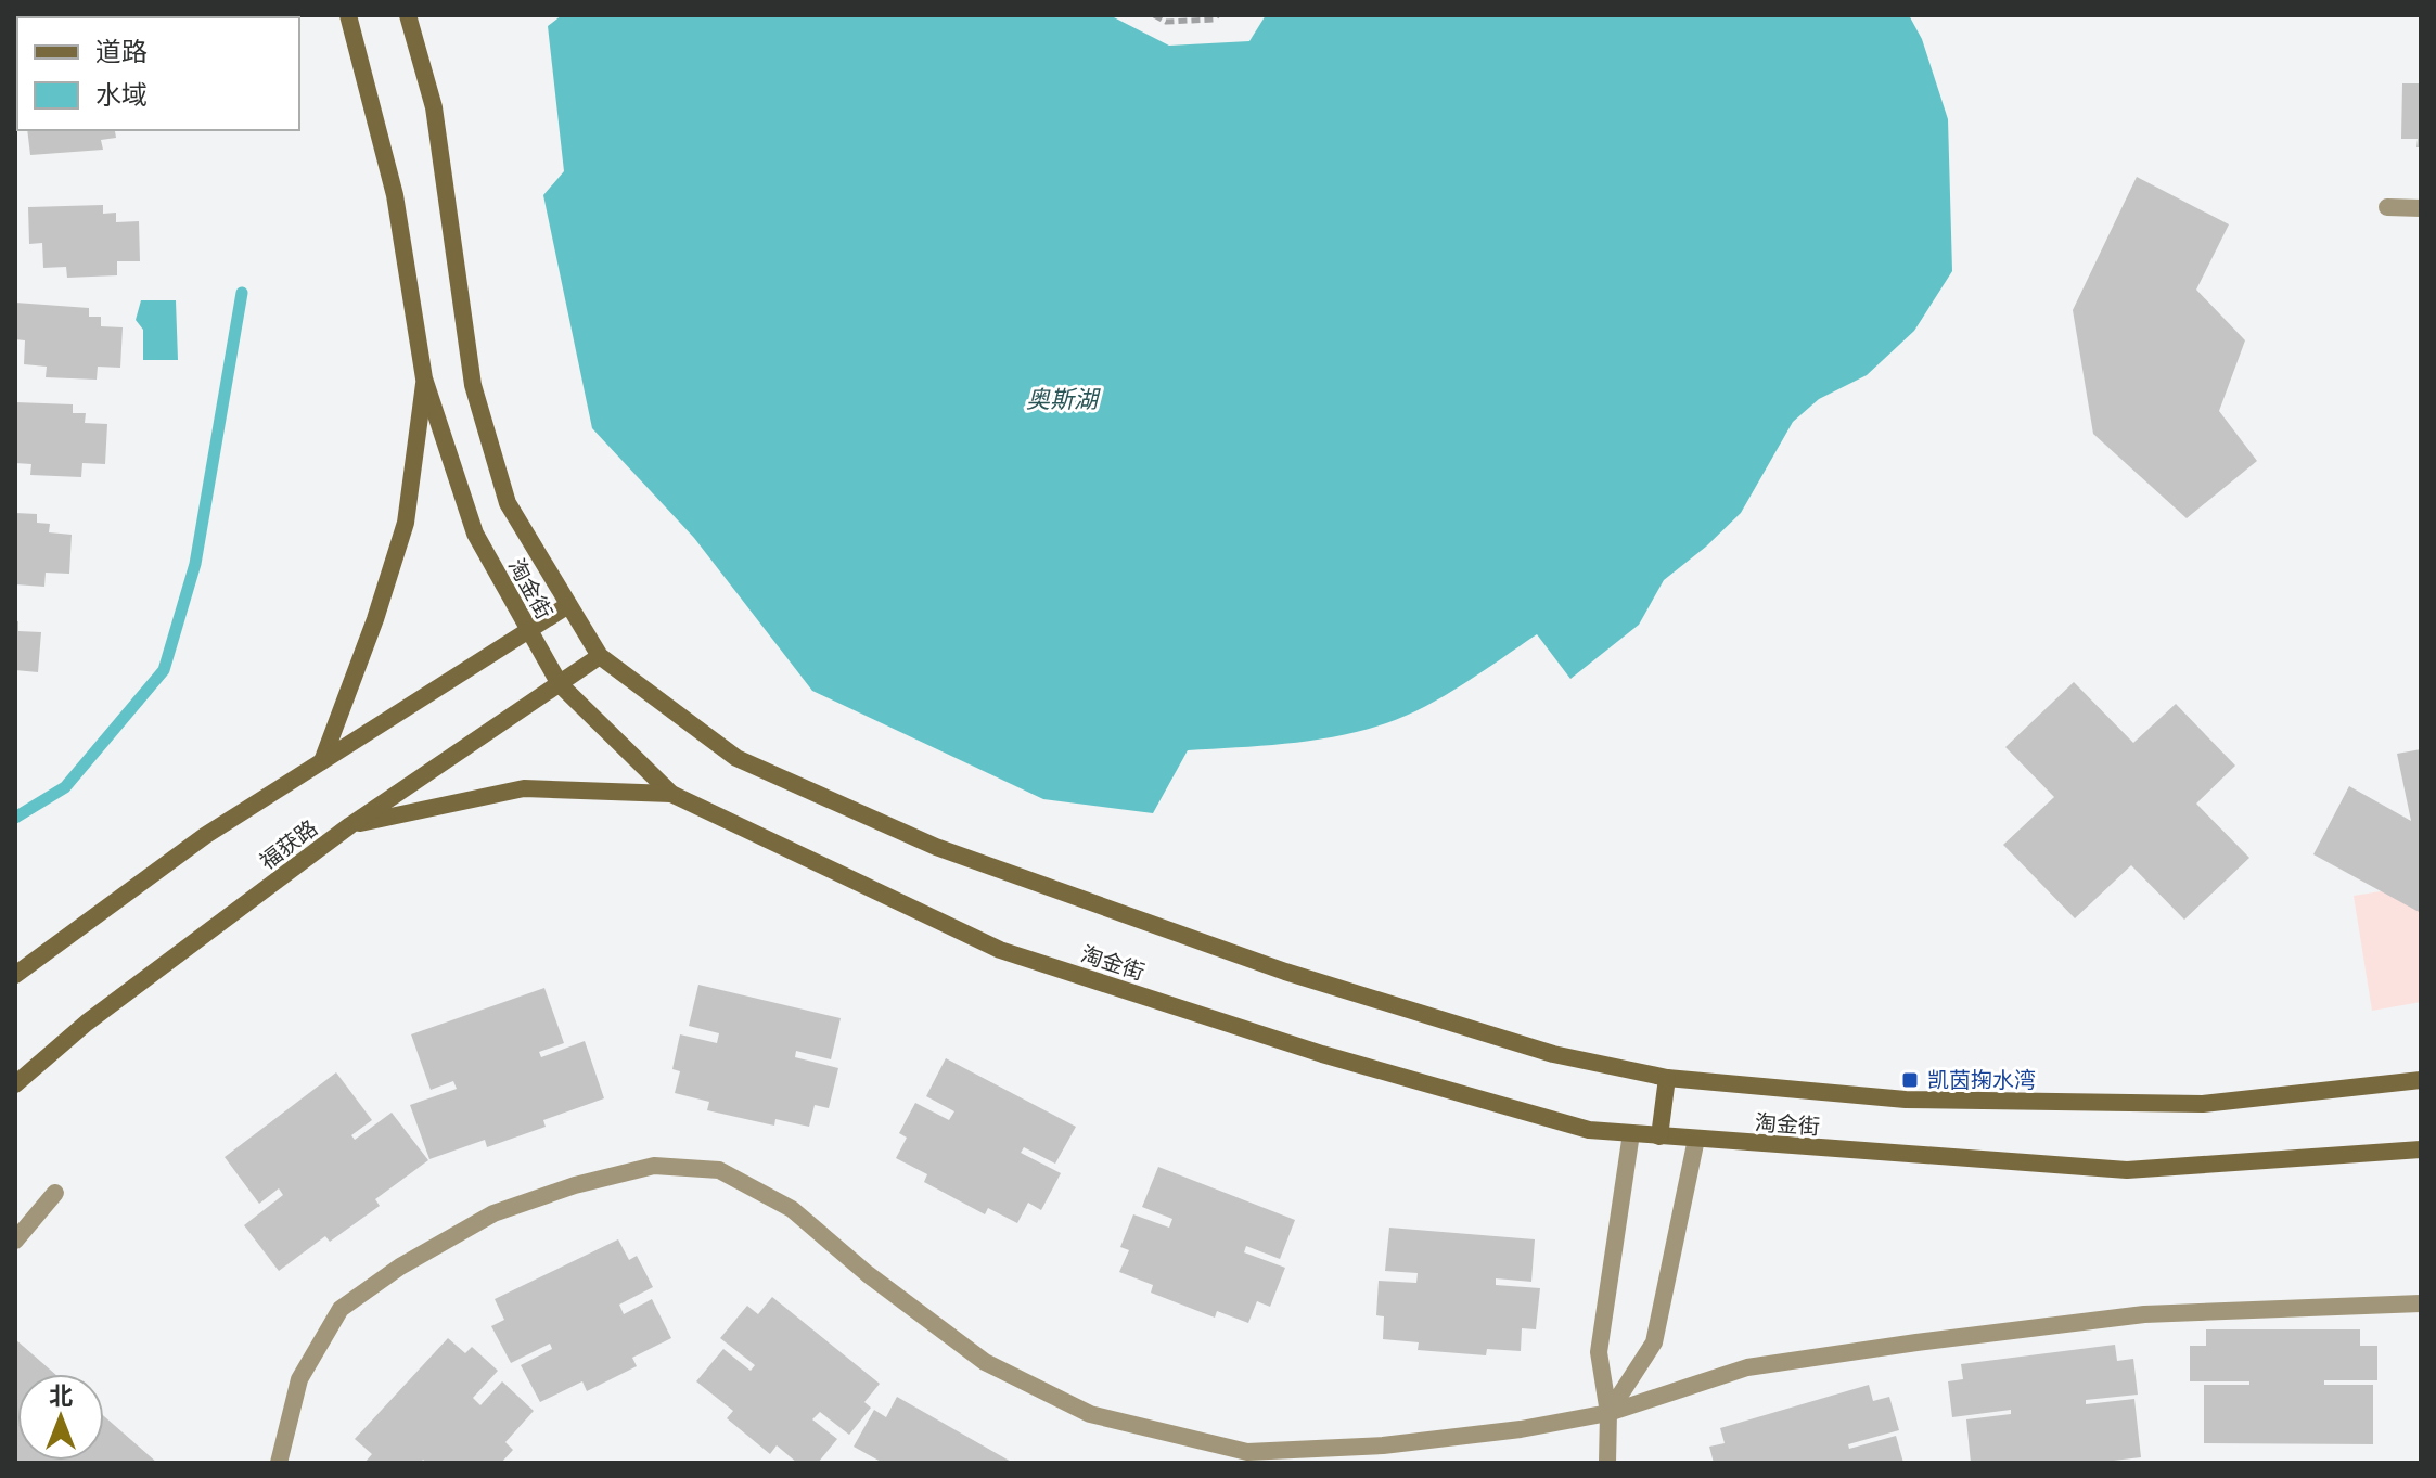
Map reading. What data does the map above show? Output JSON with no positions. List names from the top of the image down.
{
  "streets": {
    "street": ["淘金街", "福获路"]
  },
  "crossings": [
    ["淘金街", "福获路"]
  ],
  "water": ["奥斯湖"],
  "places": {
    "transit": ["凯茵掬水湾"]
  },
  "legend": ["道路", "水域"],
  "north": "top"
}
